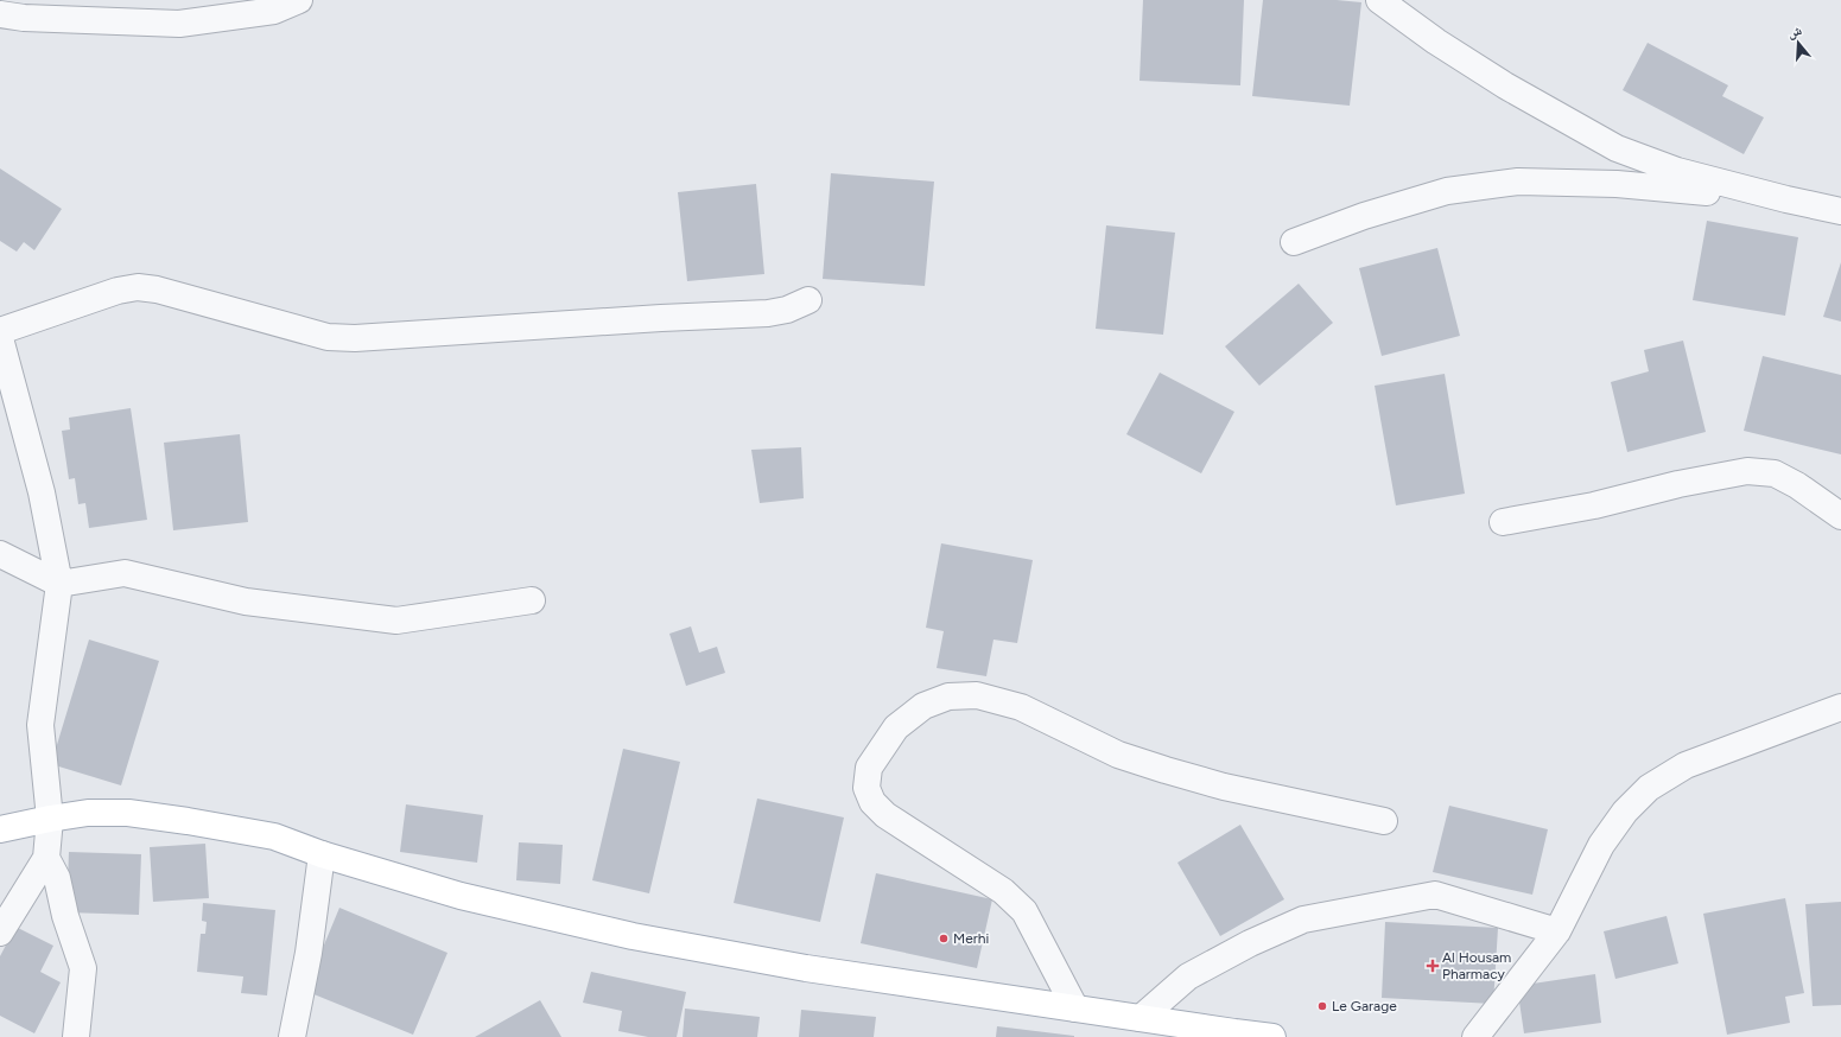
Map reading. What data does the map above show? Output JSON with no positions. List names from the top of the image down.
{
  "places": {
    "other": ["Merhi", "Le Garage"],
    "health": ["Al Housam Pharmacy"]
  },
  "north": "top"
}
